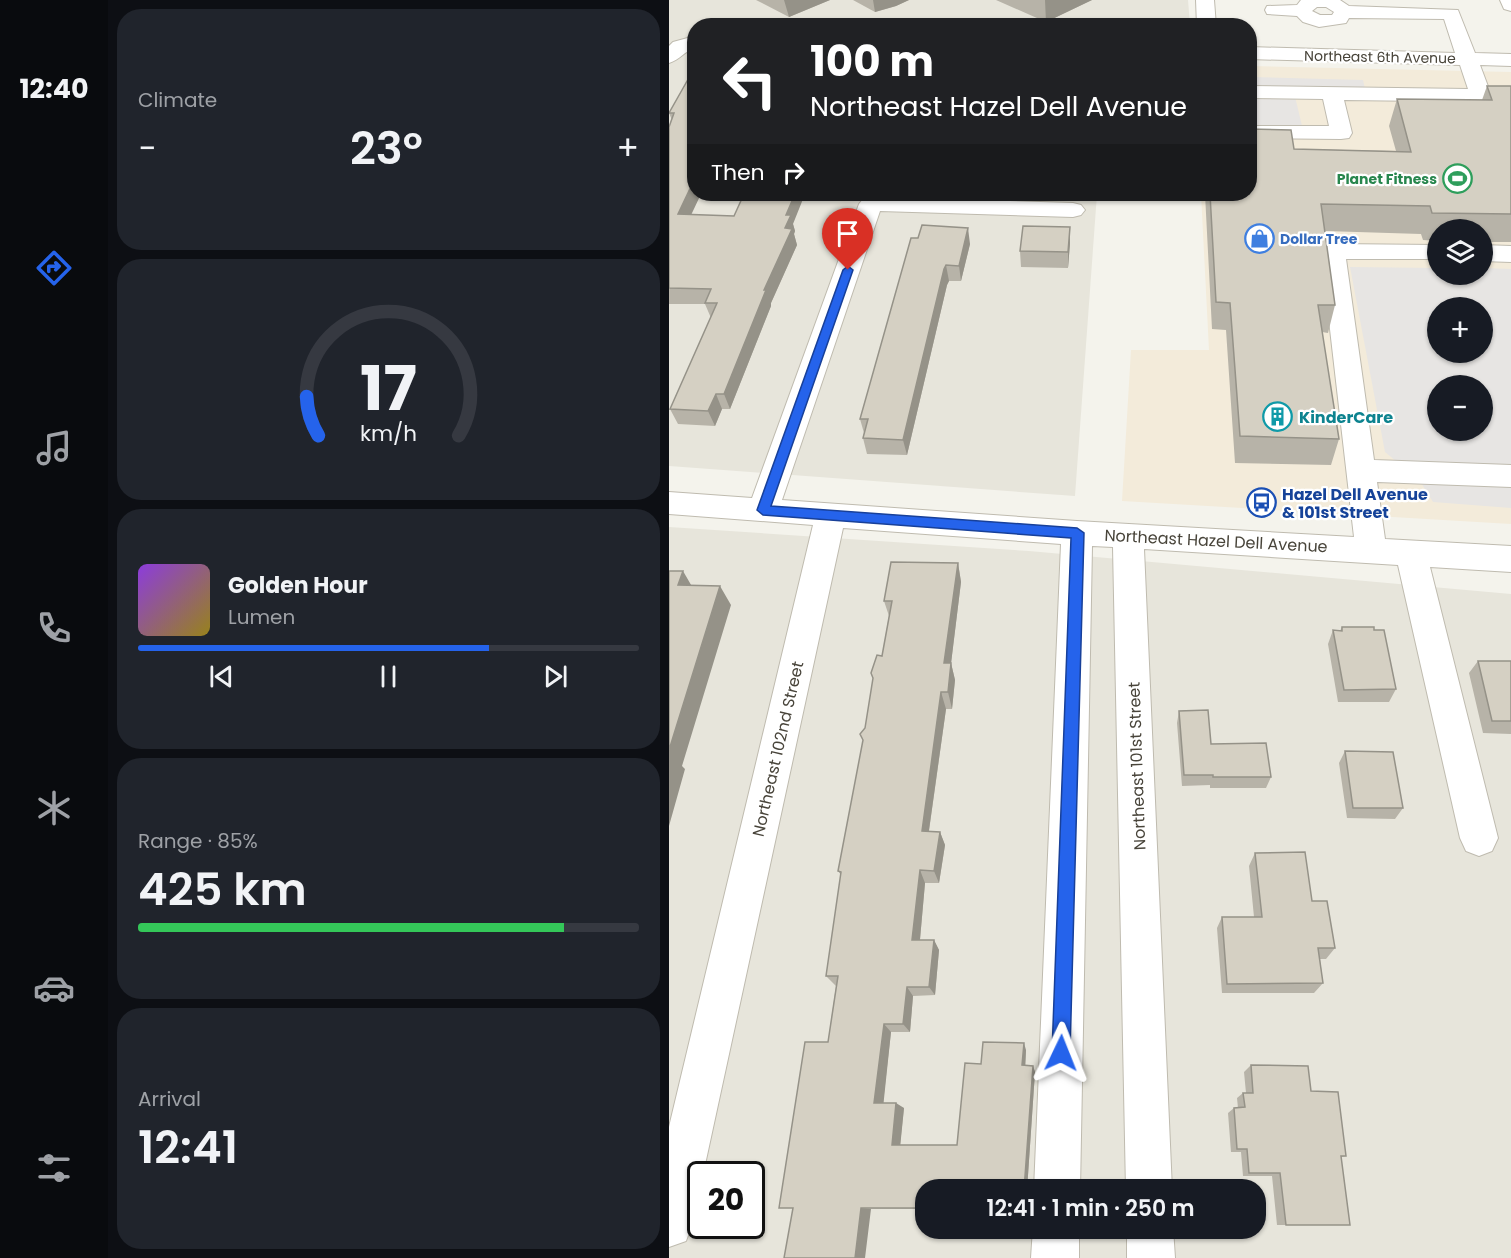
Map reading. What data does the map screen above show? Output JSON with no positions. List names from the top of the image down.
{
  "streets": {
    "street": [
      "Northeast 6th Avenue",
      "Northeast Hazel Dell Avenue",
      "Northeast 102nd Street",
      "Northeast 101st Street"
    ]
  },
  "crossings": [
    ["Northeast Hazel Dell Avenue", "Northeast 102nd Street"],
    ["Northeast Hazel Dell Avenue", "Northeast 101st Street"]
  ],
  "places": {
    "sports": ["Planet Fitness"],
    "shop": ["Dollar Tree"],
    "building": ["KinderCare"],
    "bus stop": ["Hazel Dell Avenue & 101st Street"]
  },
  "page": {
    "tabs": "12:40",
    "tile": [
      "Climate",
      ["Range · 85%", "425 km"],
      ["Arrival", "12:41"]
    ],
    "turn": ["100 m", "Northeast Hazel Dell Avenue"],
    "heat": ["−", "23°", "+"],
    "then": "Then",
    "map_buttons": ["+", "−"],
    "song": ["Golden Hour", "Lumen"],
    "limit": "20",
    "trip": "12:41 · 1 min · 250 m",
    "gauge": ["17", "km/h"]
  }
}
